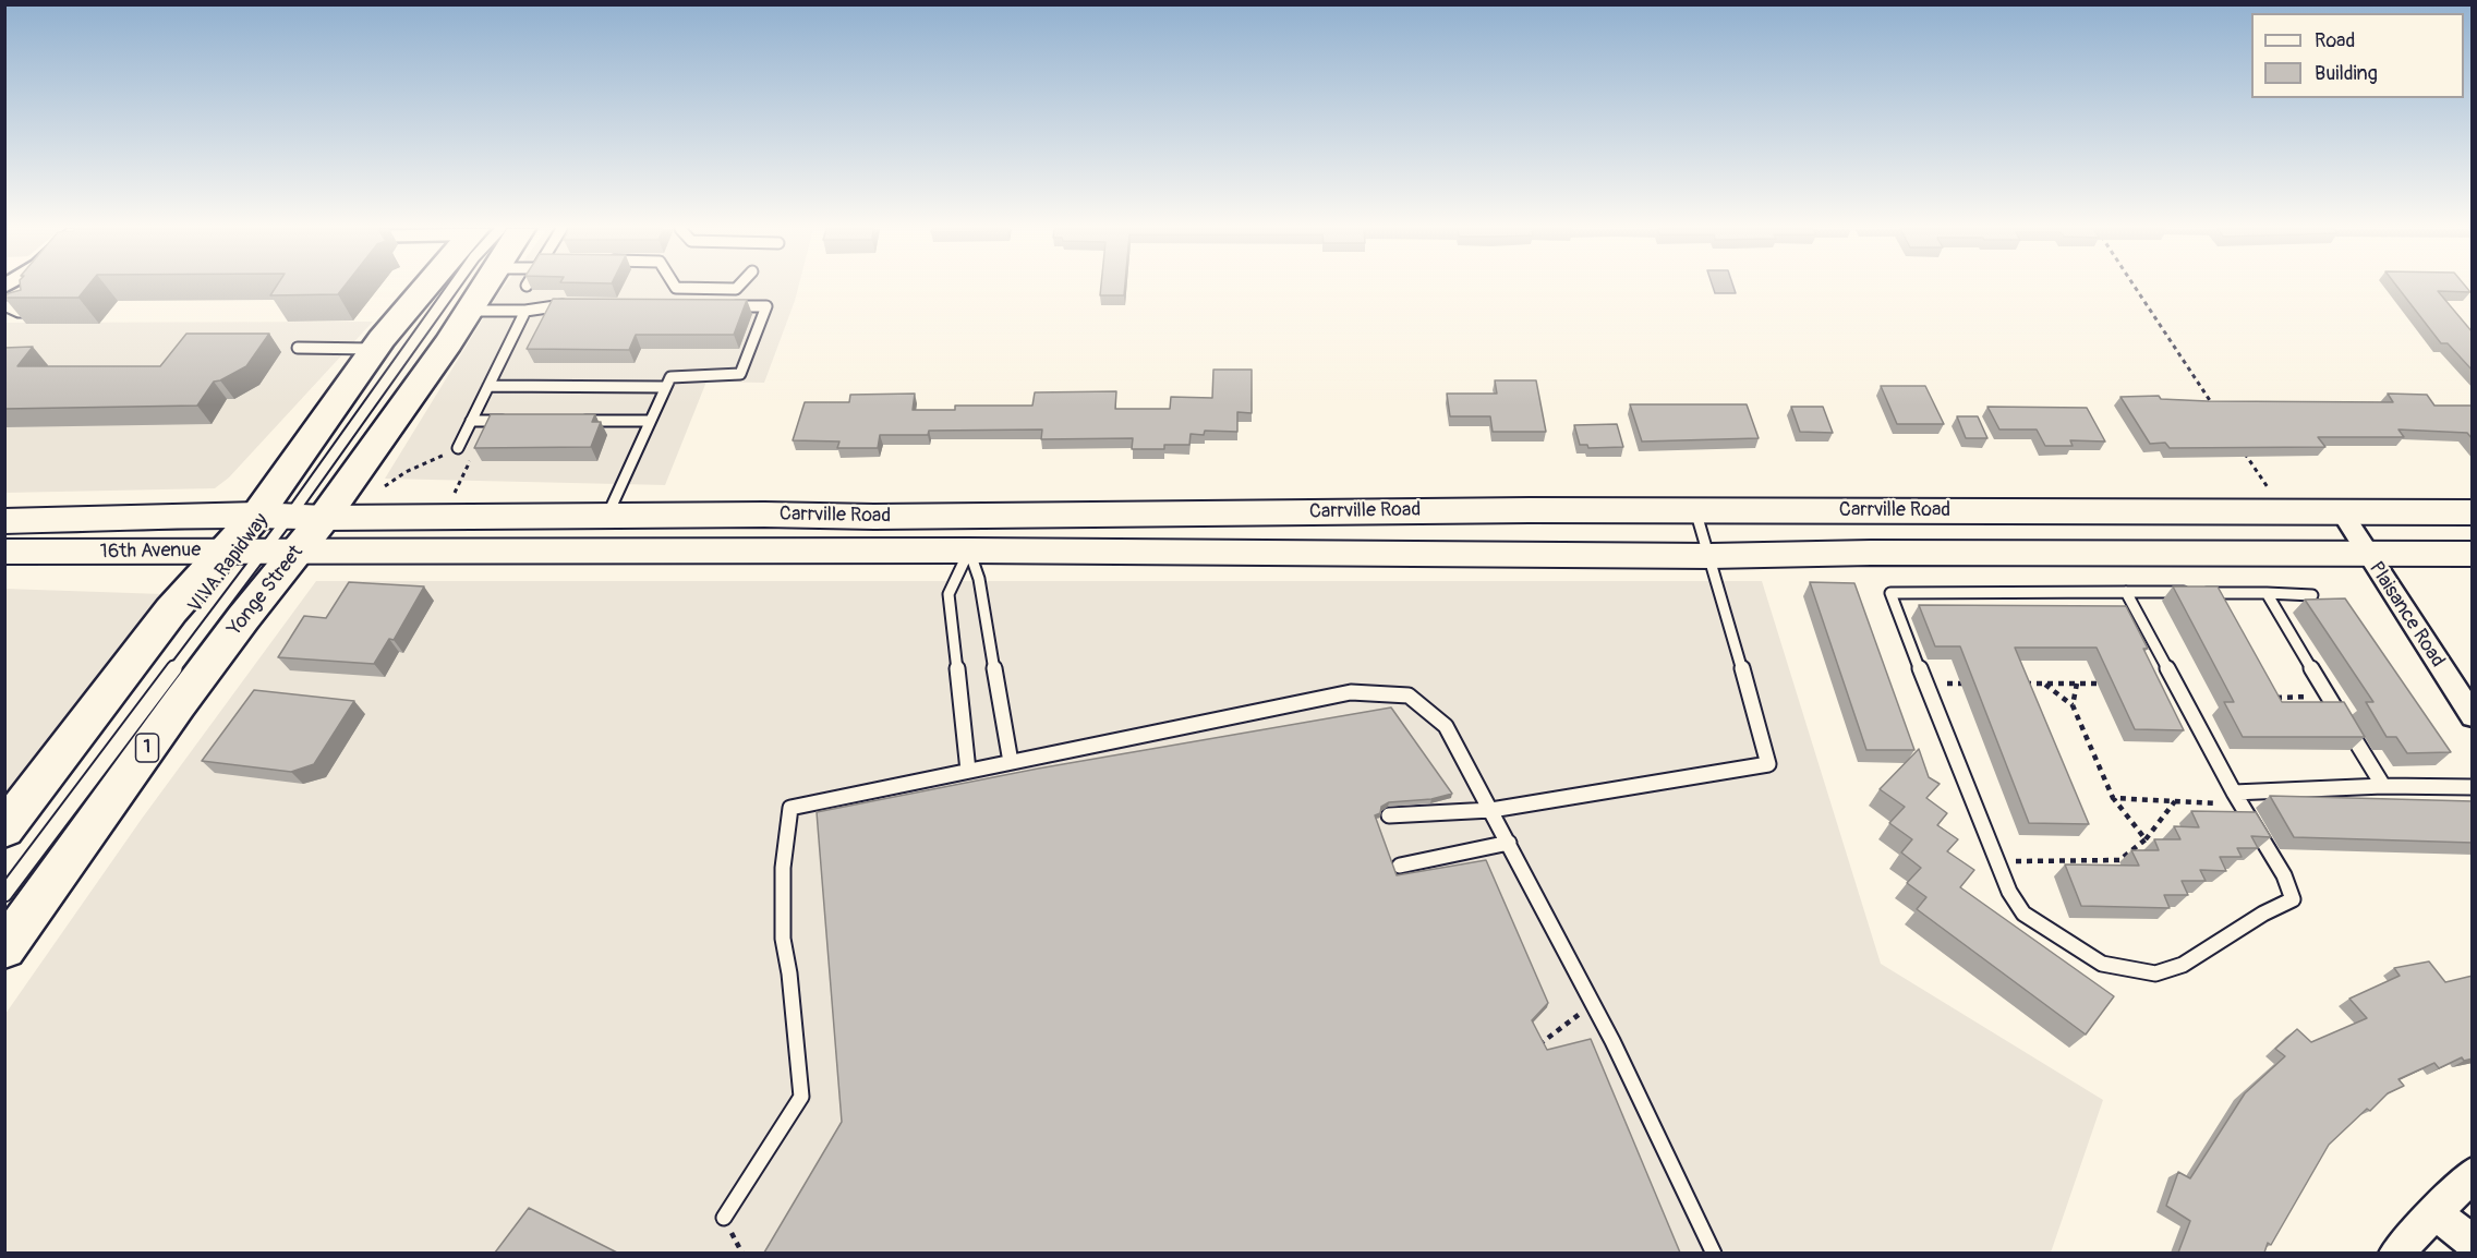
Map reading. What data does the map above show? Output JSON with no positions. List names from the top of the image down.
{
  "streets": {
    "main road": [
      "Carrville Road",
      "16th Avenue",
      "Yonge Street",
      "1"
    ],
    "street": ["Plaisance Road"],
    "lane": ["VIVA Rapidway"]
  },
  "crossings": [
    ["Carrville Road", "16th Avenue"],
    ["Carrville Road", "VIVA Rapidway"],
    ["Carrville Road", "Yonge Street"],
    ["Carrville Road", "Plaisance Road"],
    ["16th Avenue", "VIVA Rapidway"],
    ["16th Avenue", "Yonge Street"],
    ["VIVA Rapidway", "Yonge Street"]
  ],
  "legend": ["Road", "Building"]
}
